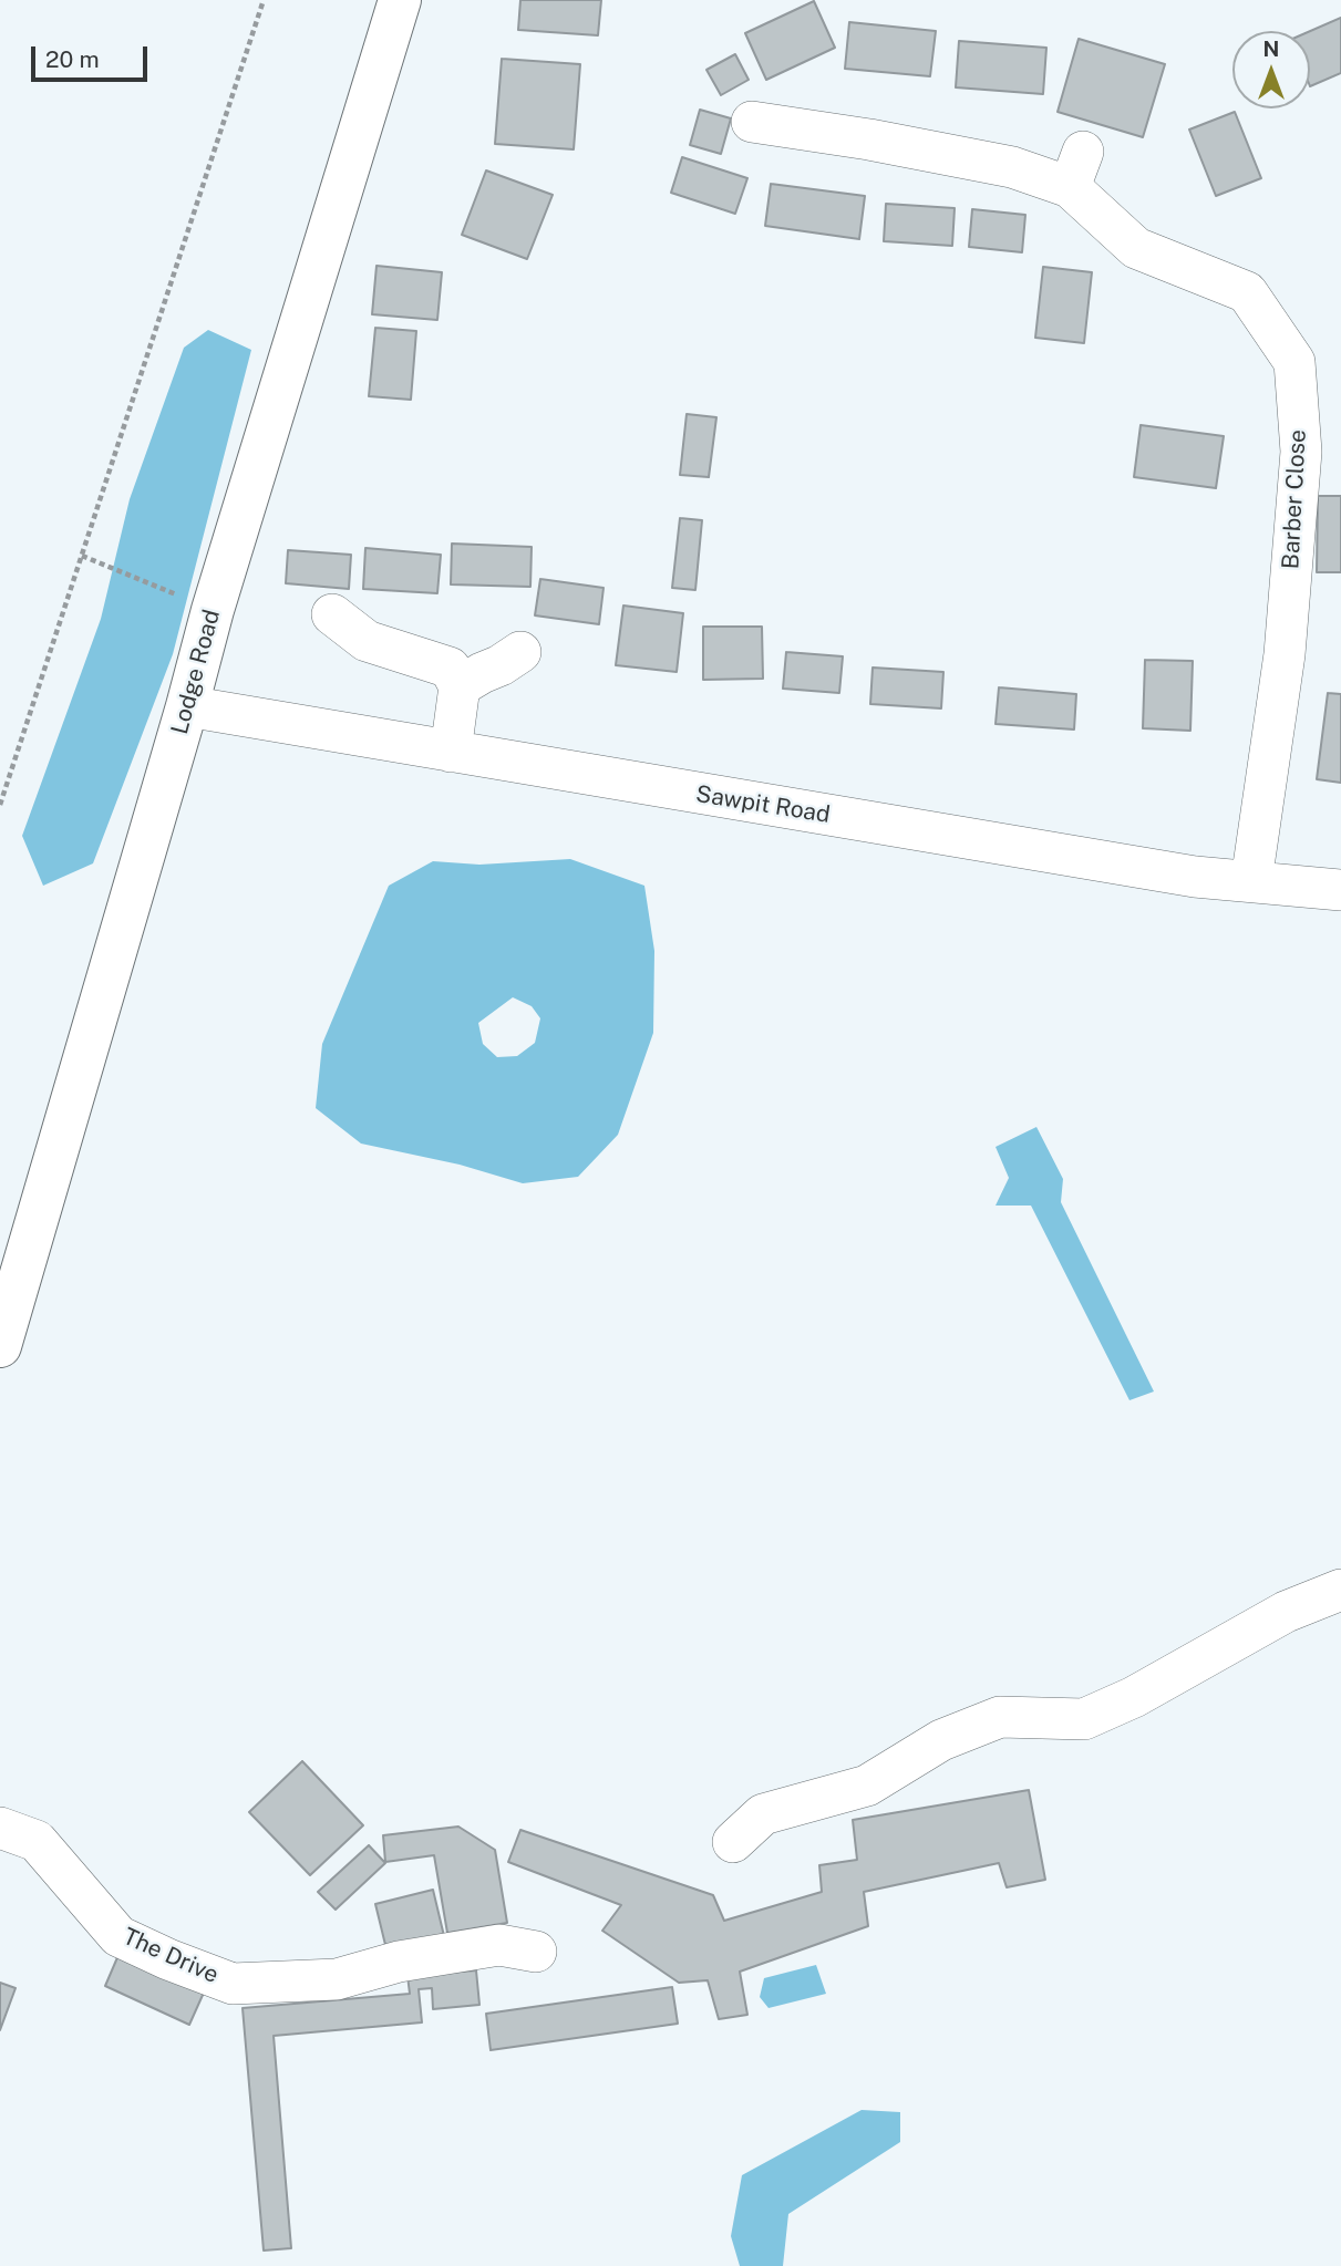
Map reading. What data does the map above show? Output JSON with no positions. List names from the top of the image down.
{
  "streets": {
    "main road": ["Lodge Road"],
    "street": ["Barber Close", "Sawpit Road", "The Drive"]
  },
  "crossings": [
    ["Barber Close", "Sawpit Road"],
    ["Lodge Road", "Sawpit Road"]
  ],
  "scale_bar": "20 m",
  "north": "top"
}
